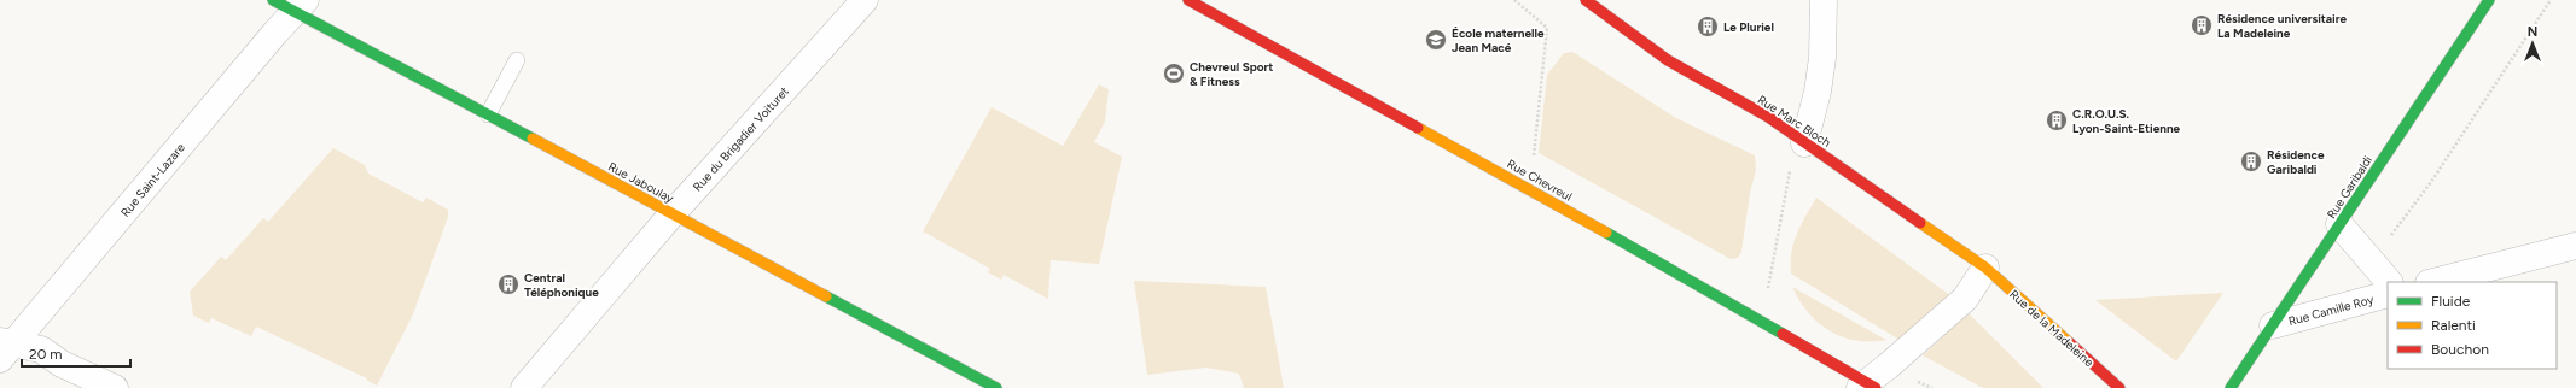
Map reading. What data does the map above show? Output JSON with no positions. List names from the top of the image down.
{
  "streets": {
    "street": [
      "Rue Marc Bloch",
      "Rue du Brigadier Voituret",
      "Rue Saint-Lazare",
      "Rue Chevreul",
      "Rue Jaboulay",
      "Rue Garibaldi",
      "Rue Camille Roy",
      "Rue de la Madeleine"
    ]
  },
  "crossings": [
    ["Rue Marc Bloch", "Rue de la Madeleine"],
    ["Rue du Brigadier Voituret", "Rue Jaboulay"],
    ["Rue Saint-Lazare", "Rue Jaboulay"],
    ["Rue Garibaldi", "Rue Camille Roy"]
  ],
  "places": {
    "building": [
      "Résidence universitaire La Madeleine",
      "Le Pluriel",
      "C.R.O.U.S. Lyon-Saint-Etienne",
      "Résidence Garibaldi",
      "Central Téléphonique"
    ],
    "school or university": ["École maternelle Jean Macé"],
    "sports": ["Chevreul Sport & Fitness"]
  },
  "legend": ["Fluide", "Ralenti", "Bouchon"],
  "scale_bar": "20 m",
  "north": "top"
}
